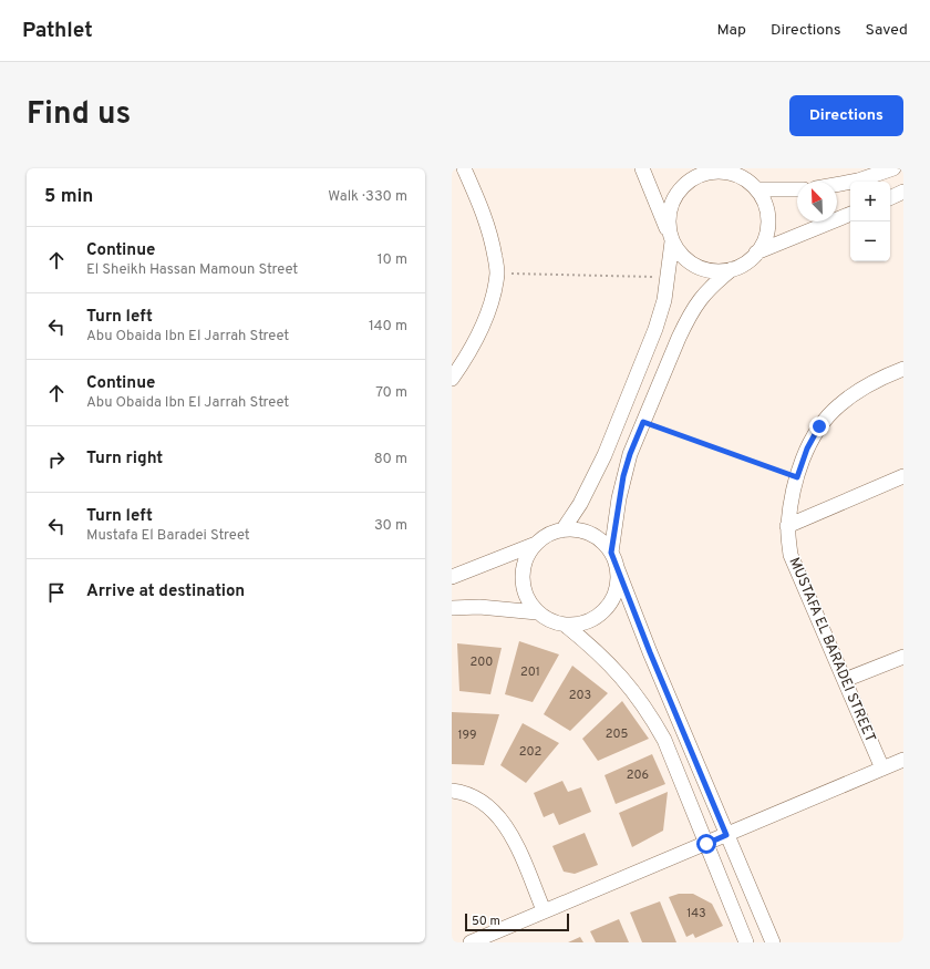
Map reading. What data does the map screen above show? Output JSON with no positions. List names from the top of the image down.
{
  "streets": {
    "street": ["MUSTAFA EL BARADEI STREET"]
  },
  "house_numbers": [
    "200",
    "201",
    "203",
    "205",
    "199",
    "202",
    "206",
    "143"
  ],
  "scale_bar": "50 m",
  "north": "top left",
  "page": {
    "header": "Pathlet",
    "nav": ["Map", "Directions", "Saved"],
    "title": "Find us",
    "buttons": "Directions",
    "heading": ["5 min", "Walk · 330 m"],
    "map_buttons": ["+", "−"],
    "list": [
      ["Continue", "El Sheikh Hassan Mamoun Street", "10 m"],
      ["Turn left", "Abu Obaida Ibn El Jarrah Street", "140 m"],
      ["Continue", "Abu Obaida Ibn El Jarrah Street", "70 m"],
      ["Turn right", "80 m"],
      ["Turn left", "Mustafa El Baradei Street", "30 m"],
      "Arrive at destination"
    ],
    "scale": "50 m"
  }
}
